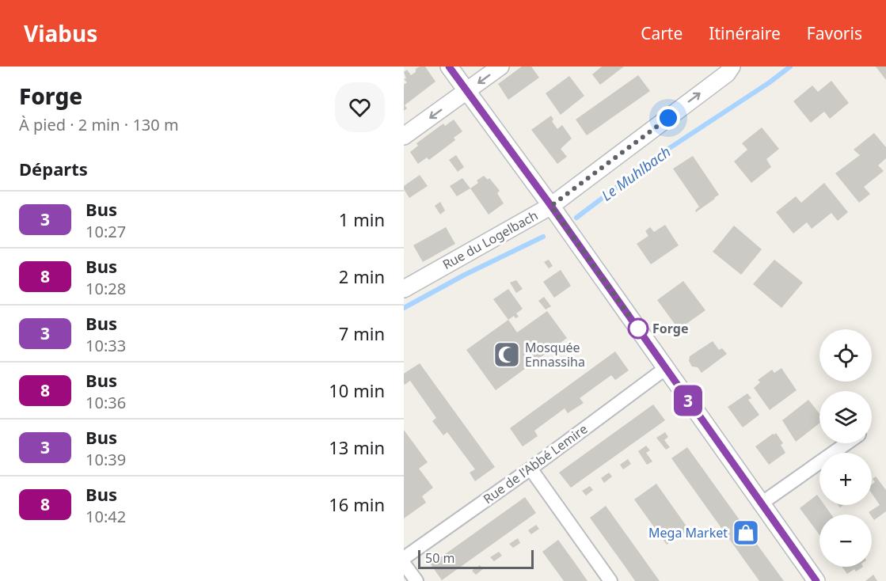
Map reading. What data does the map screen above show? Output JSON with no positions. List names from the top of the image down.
{
  "streets": {
    "street": ["Rue du Logelbach", "Rue de l'Abbé Lemire"]
  },
  "one_way": ["Rue du Logelbach"],
  "water": ["Le Muhlbach"],
  "places": {
    "other": ["Forge"],
    "mosque": ["Mosquée Ennassiha"],
    "shop": ["Mega Market"]
  },
  "lines": ["bus line 3"],
  "scale_bar": "50 m",
  "page": {
    "header": "Viabus",
    "nav": ["Carte", "Itinéraire", "Favoris"],
    "heading": [
      ["Forge", "À pied · 2 min · 130 m"],
      "Départs"
    ],
    "on_map": "3",
    "list": [
      {
        "mark": "3",
        "name": "Bus",
        "note": "10:27",
        "value": "1 min"
      },
      {
        "mark": "8",
        "name": "Bus",
        "note": "10:28",
        "value": "2 min"
      },
      {
        "mark": "3",
        "name": "Bus",
        "note": "10:33",
        "value": "7 min"
      },
      {
        "mark": "8",
        "name": "Bus",
        "note": "10:36",
        "value": "10 min"
      },
      {
        "mark": "3",
        "name": "Bus",
        "note": "10:39",
        "value": "13 min"
      },
      {
        "mark": "8",
        "name": "Bus",
        "note": "10:42",
        "value": "16 min"
      }
    ],
    "map_buttons": ["+", "−"],
    "scale": "50 m"
  }
}
